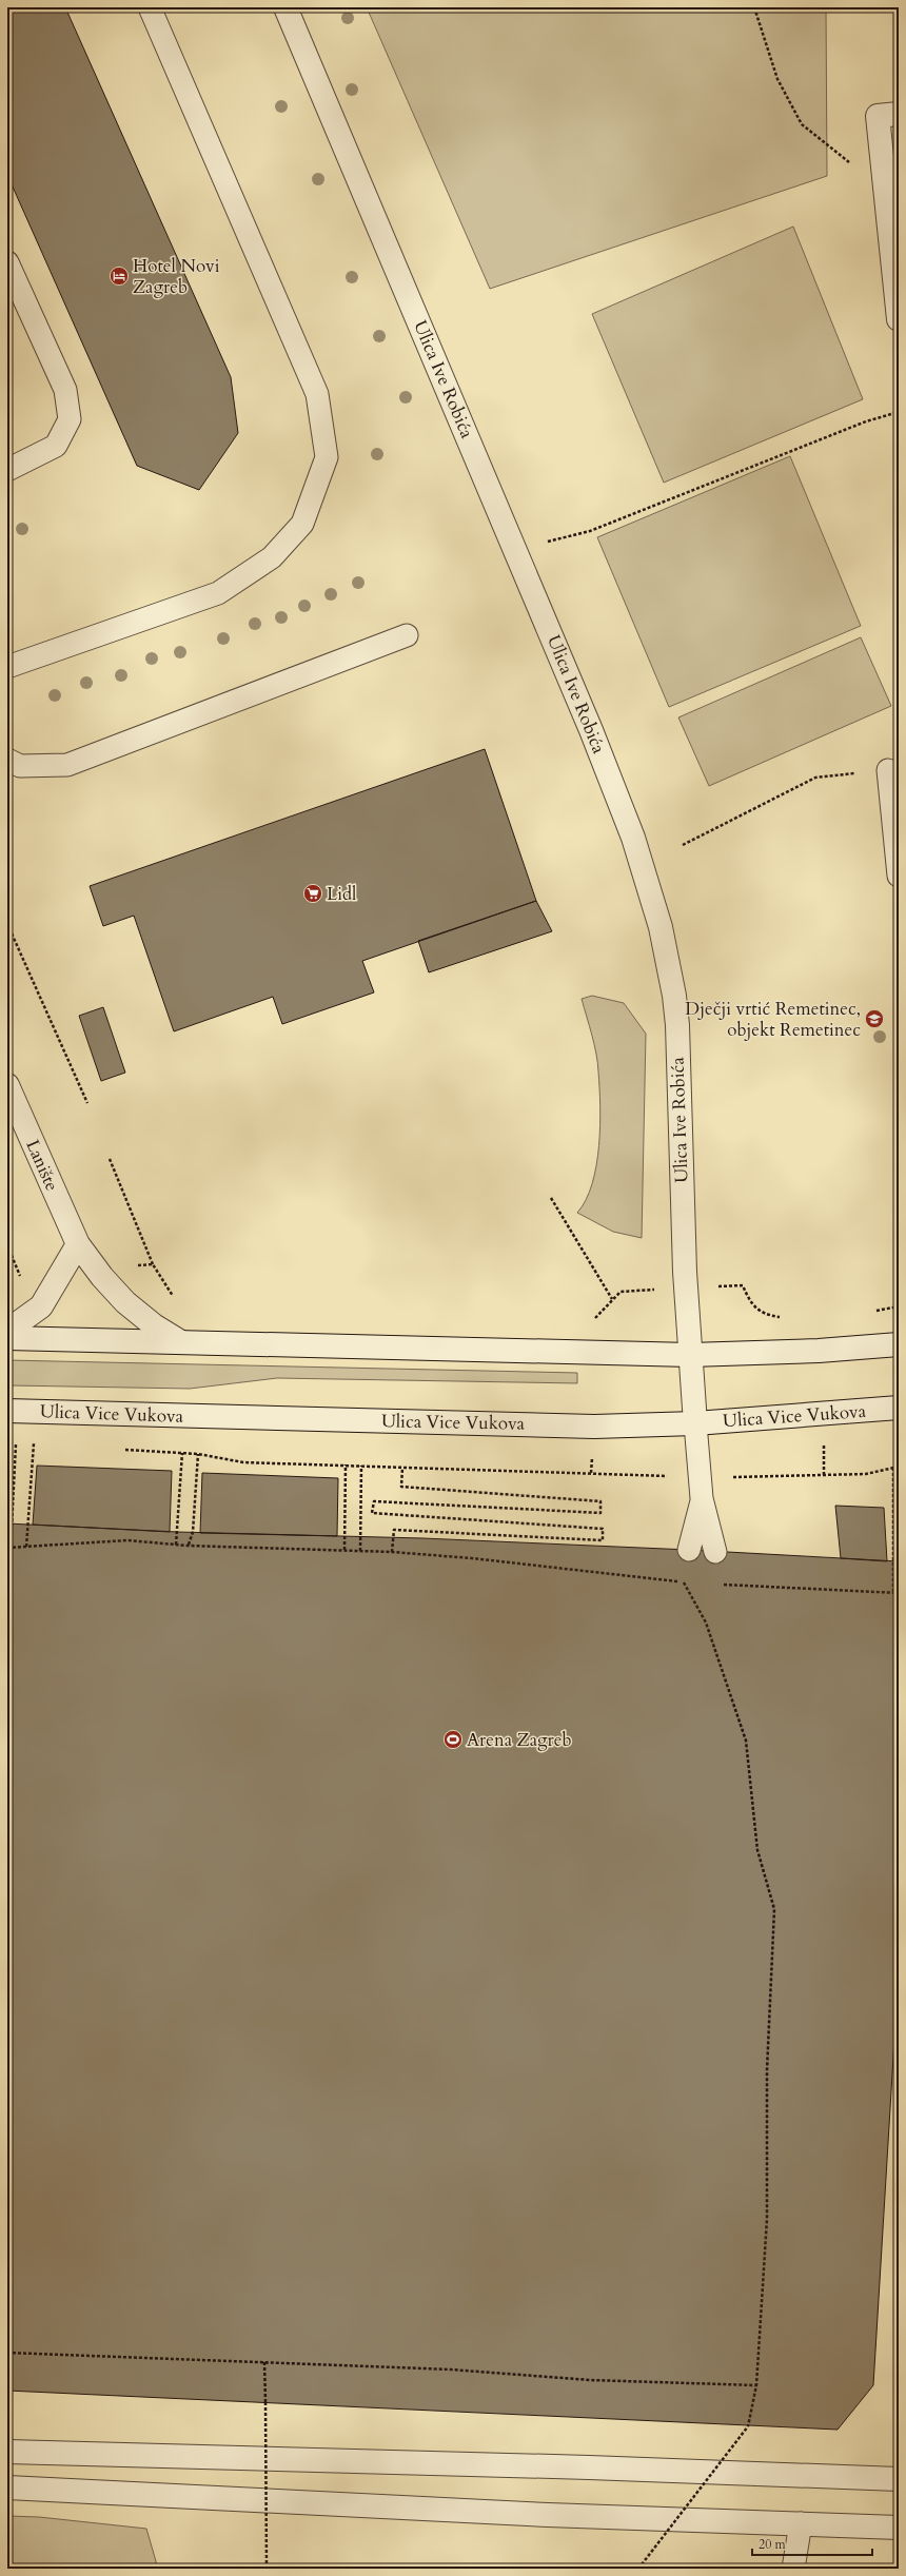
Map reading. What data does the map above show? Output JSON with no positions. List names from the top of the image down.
{
  "streets": {
    "street": ["Ulica Ive Robića", "Lanište", "Ulica Vice Vukova"]
  },
  "crossings": [
    ["Ulica Ive Robića", "Ulica Vice Vukova"]
  ],
  "places": {
    "hotel": ["Hotel Novi Zagreb"],
    "supermarket": ["Lidl"],
    "school or university": ["Dječji vrtić Remetinec, objekt Remetinec"],
    "sports": ["Arena Zagreb"]
  },
  "scale_bar": "20 m"
}
